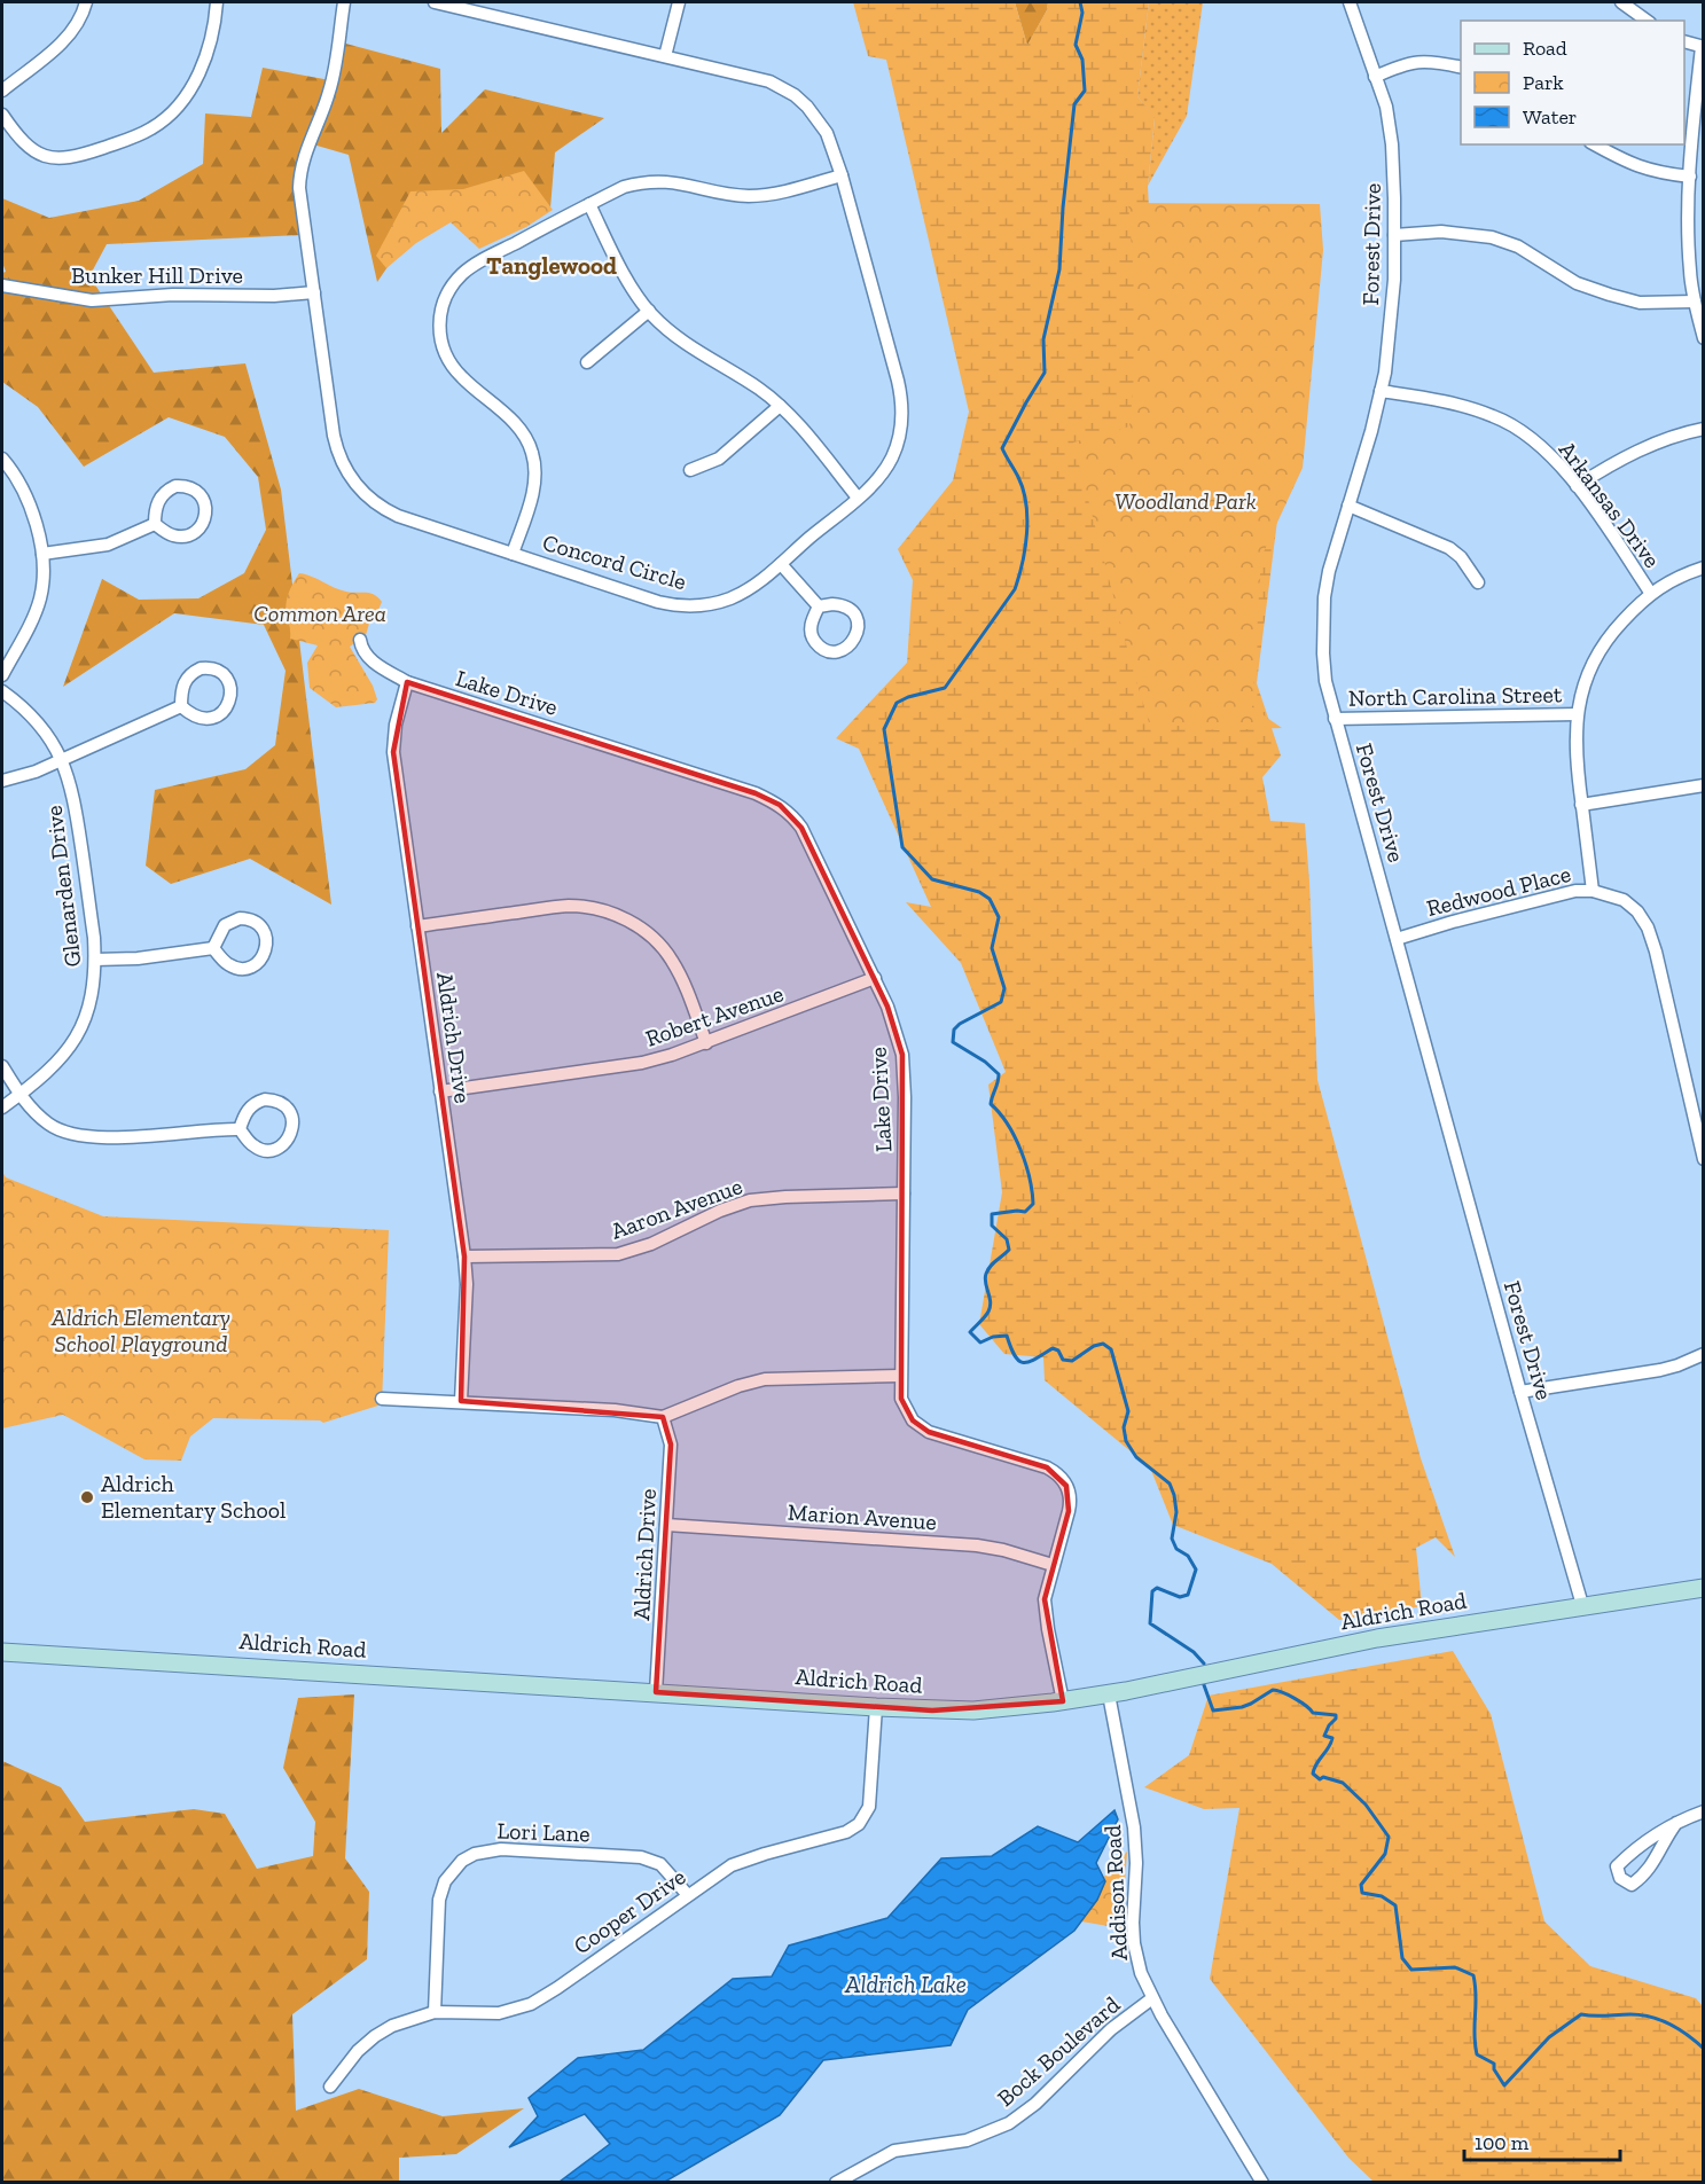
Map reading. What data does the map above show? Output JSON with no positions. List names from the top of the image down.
{
  "streets": {
    "main road": ["Aldrich Road"],
    "street": [
      "Forest Drive",
      "Bunker Hill Drive",
      "Arkansas Drive",
      "Concord Circle",
      "Lake Drive",
      "North Carolina Street",
      "Glenarden Drive",
      "Redwood Place",
      "Robert Avenue",
      "Aldrich Drive",
      "Aaron Avenue",
      "Marion Avenue",
      "Lori Lane",
      "Addison Road",
      "Cooper Drive",
      "Bock Boulevard"
    ]
  },
  "crossings": [
    ["Forest Drive", "Arkansas Drive"],
    ["Forest Drive", "North Carolina Street"],
    ["Forest Drive", "Redwood Place"],
    ["Forest Drive", "Aldrich Road"],
    ["Bunker Hill Drive", "Concord Circle"],
    ["Lake Drive", "Robert Avenue"],
    ["Lake Drive", "Aldrich Drive"],
    ["Lake Drive", "Aaron Avenue"],
    ["Lake Drive", "Marion Avenue"],
    ["Lake Drive", "Aldrich Road"],
    ["Robert Avenue", "Aldrich Drive"],
    ["Aldrich Drive", "Aaron Avenue"],
    ["Aldrich Drive", "Marion Avenue"],
    ["Aldrich Drive", "Aldrich Road"],
    ["Aldrich Road", "Addison Road"],
    ["Aldrich Road", "Cooper Drive"],
    ["Lori Lane", "Cooper Drive"],
    ["Addison Road", "Bock Boulevard"]
  ],
  "districts": ["Tanglewood"],
  "water": ["Aldrich Lake"],
  "parks": ["Woodland Park", "Common Area", "Aldrich Elementary School Playground"],
  "places": ["Aldrich Elementary School"],
  "legend": ["Road", "Park", "Water"],
  "scale_bar": "100 m"
}
